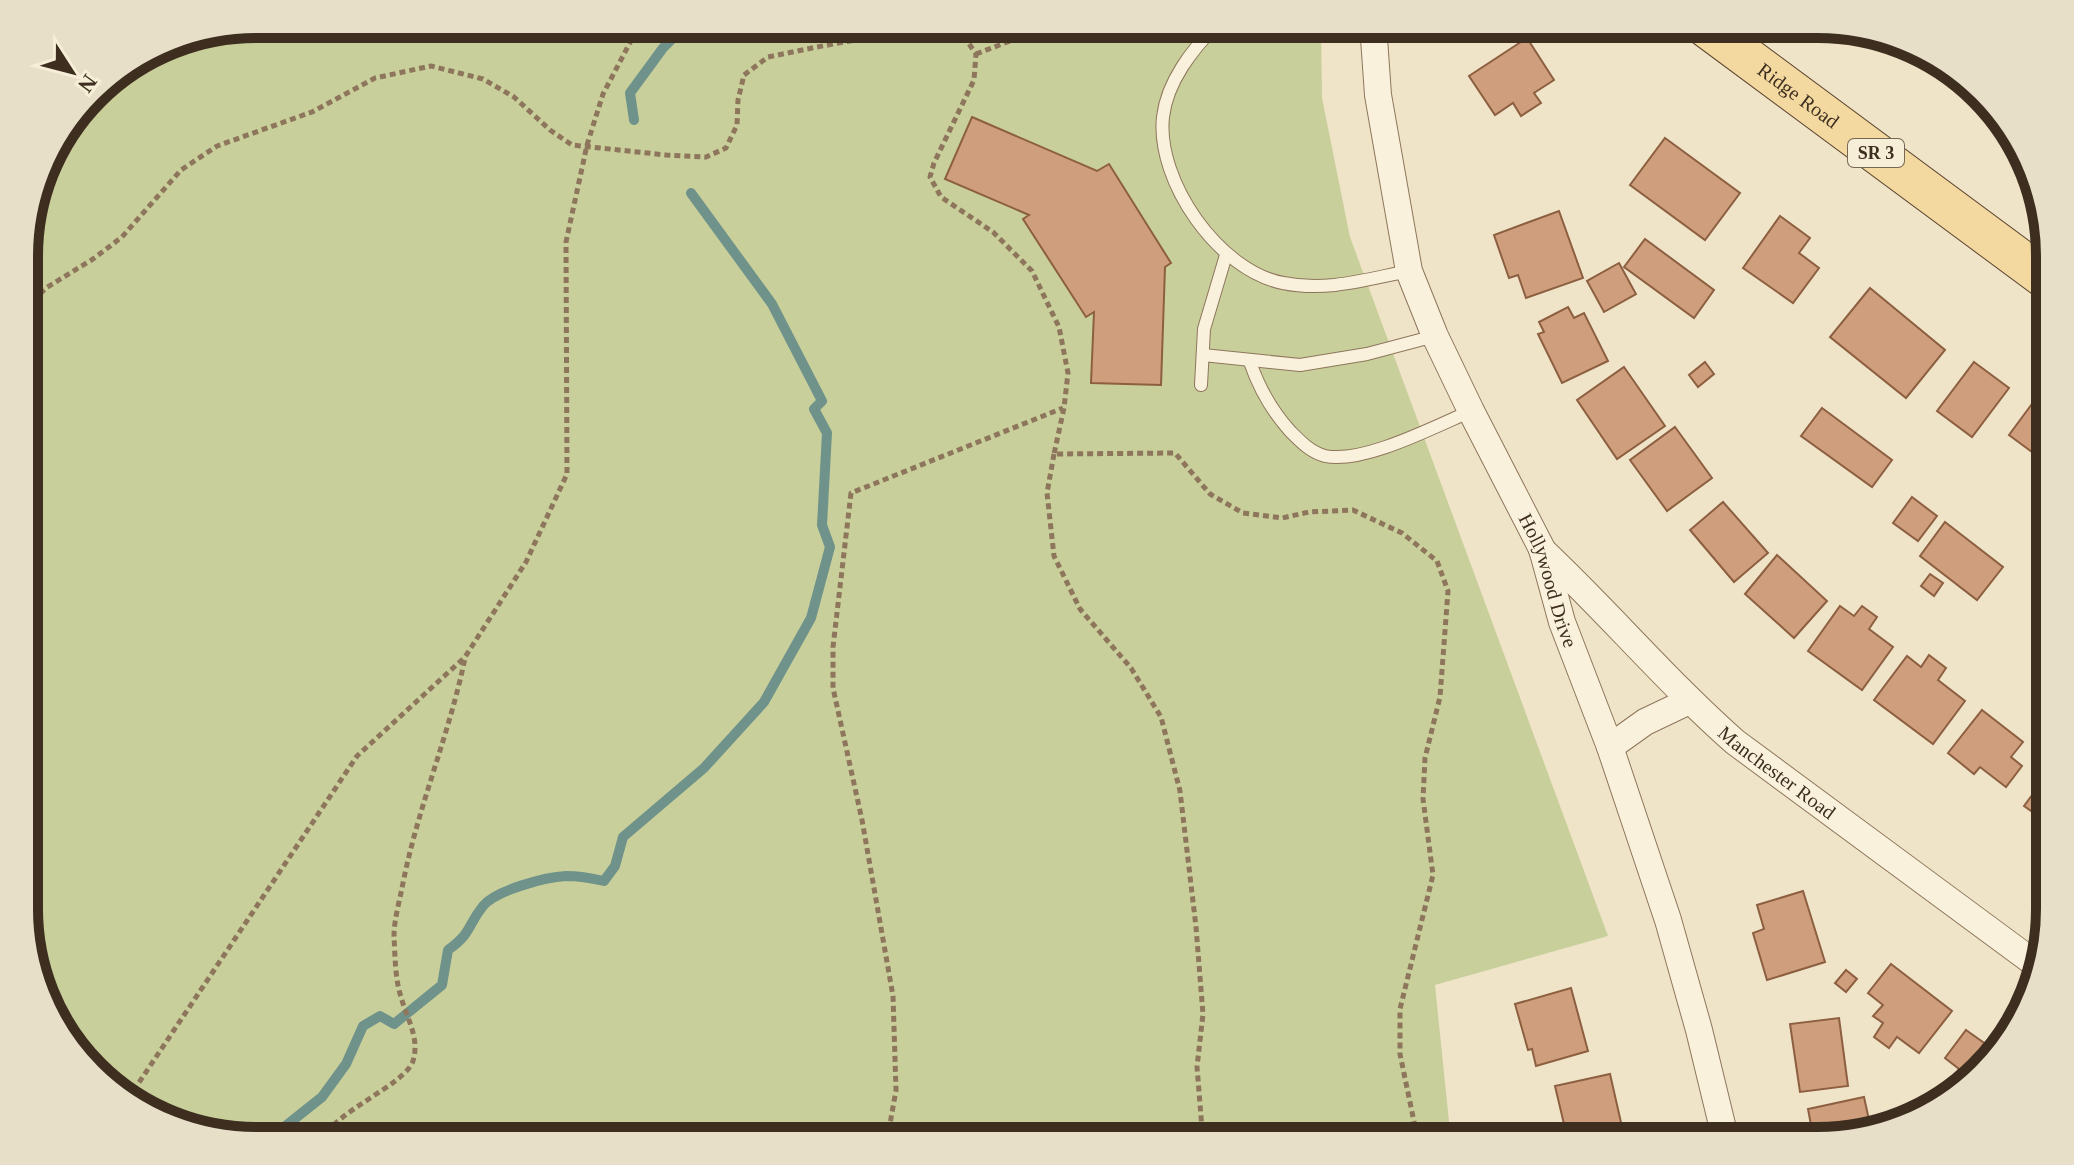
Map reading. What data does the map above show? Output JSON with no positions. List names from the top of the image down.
{
  "streets": {
    "main road": ["Ridge Road", "SR 3"],
    "street": ["Hollywood Drive", "Manchester Road"]
  },
  "crossings": [
    ["Hollywood Drive", "Manchester Road"]
  ],
  "north": "bottom right"
}
